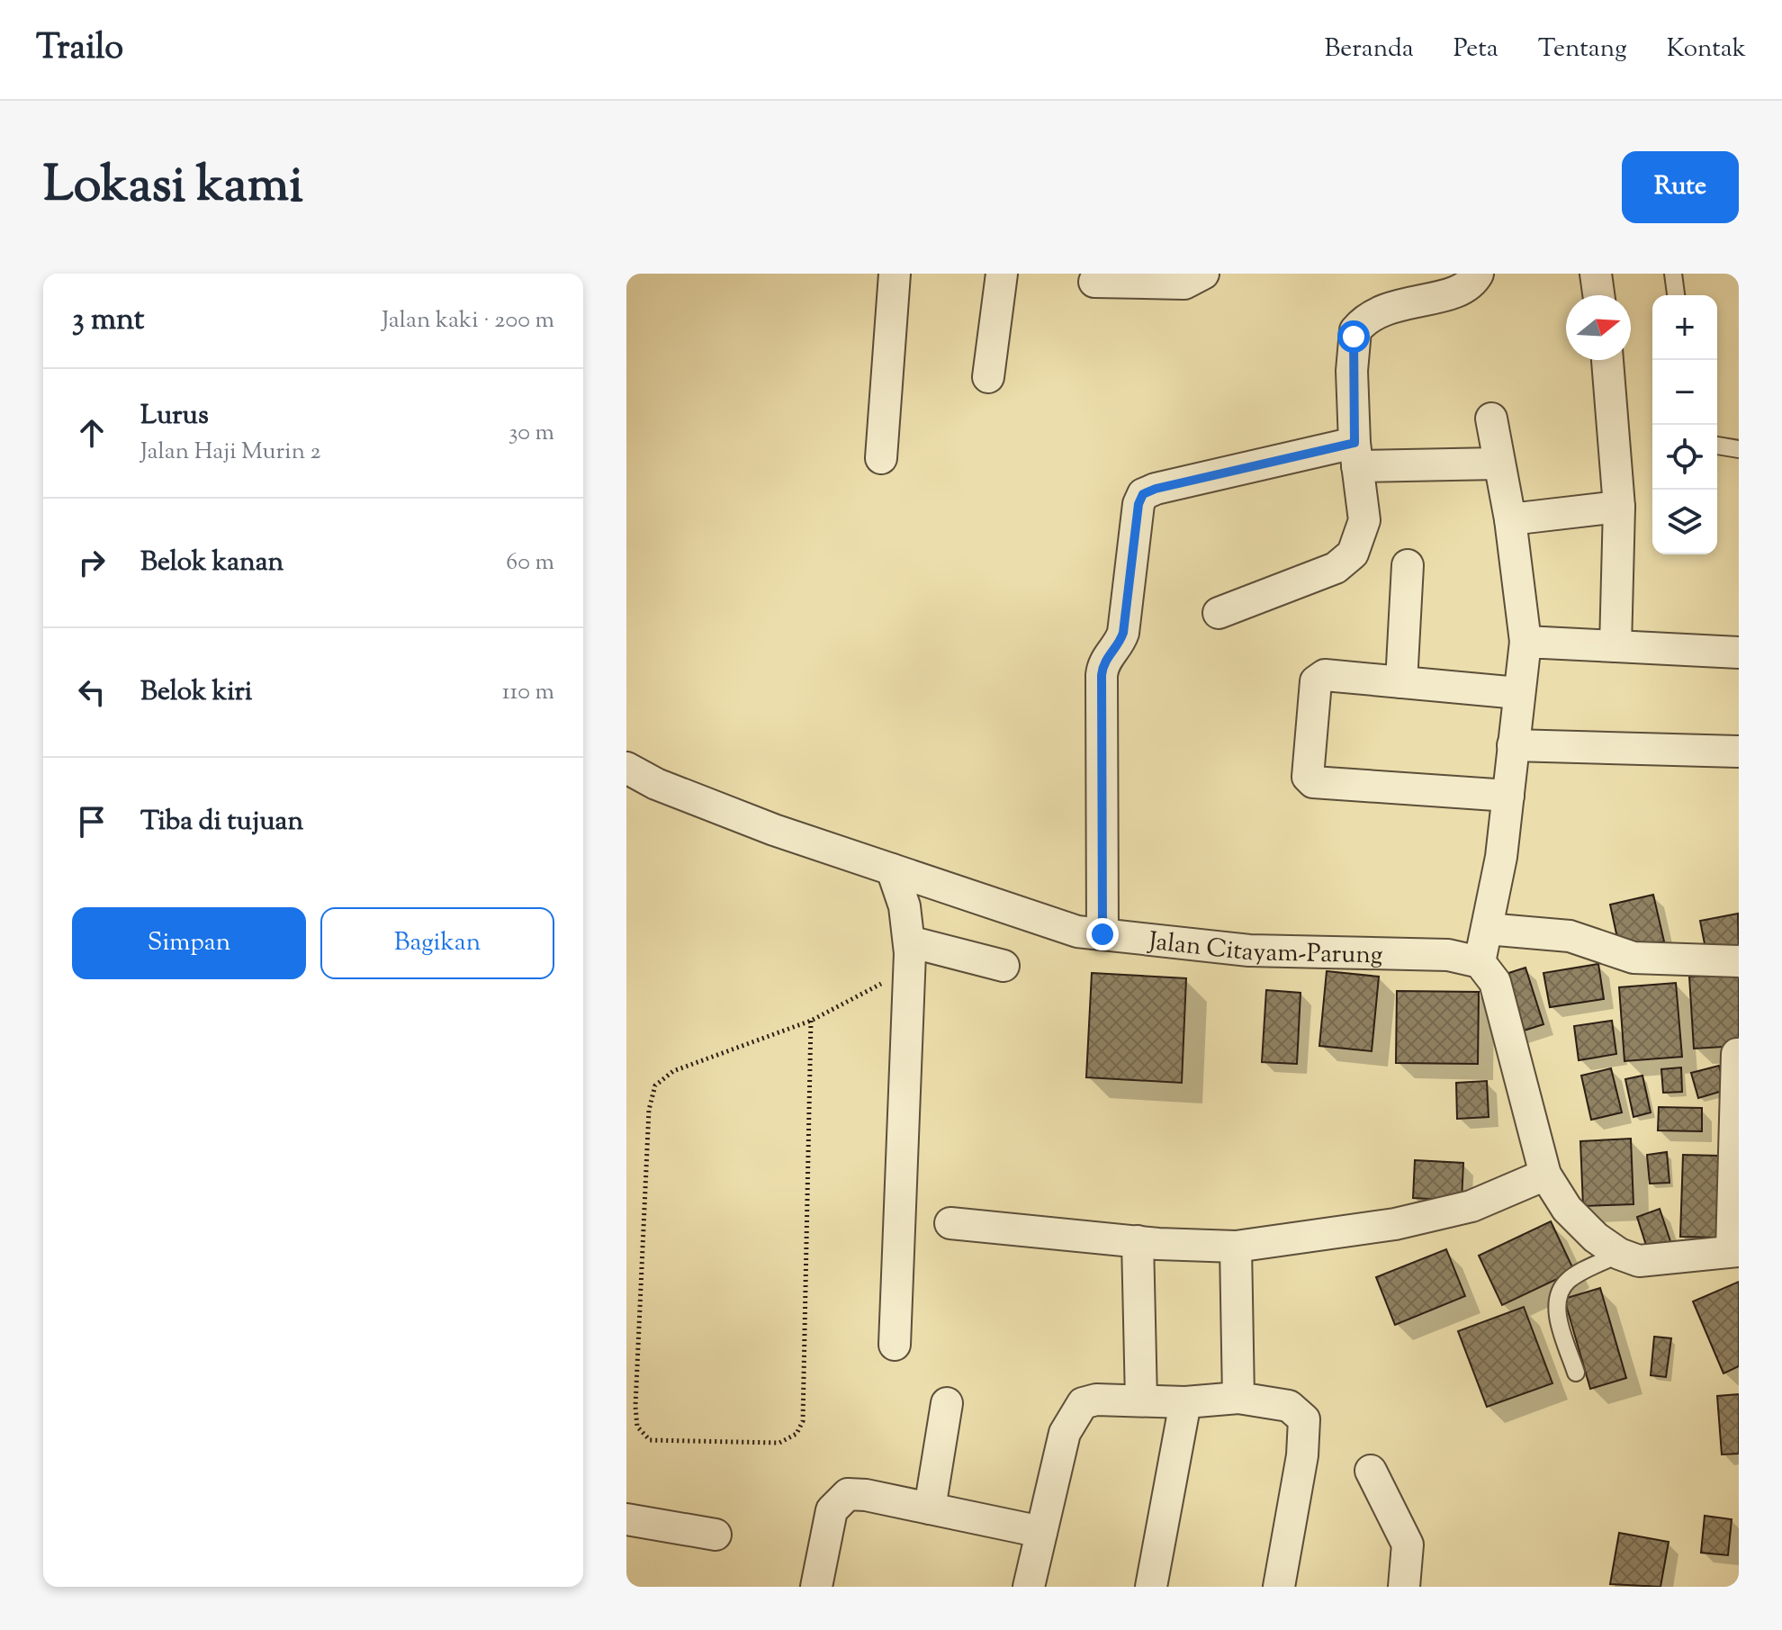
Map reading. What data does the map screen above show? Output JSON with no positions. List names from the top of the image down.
{
  "streets": {
    "street": ["Jalan Citayam-Parung"]
  },
  "north": "right",
  "page": {
    "header": "Trailo",
    "nav": [
      "Beranda",
      "Peta",
      "Tentang",
      "Kontak"
    ],
    "title": "Lokasi kami",
    "buttons": [
      "Rute",
      ["Simpan", "Bagikan"]
    ],
    "heading": ["3 mnt", "Jalan kaki · 200 m"],
    "map_buttons": ["+", "−"],
    "list": [
      ["Lurus", "Jalan Haji Murin 2", "30 m"],
      ["Belok kanan", "60 m"],
      ["Belok kiri", "110 m"],
      "Tiba di tujuan"
    ]
  }
}
